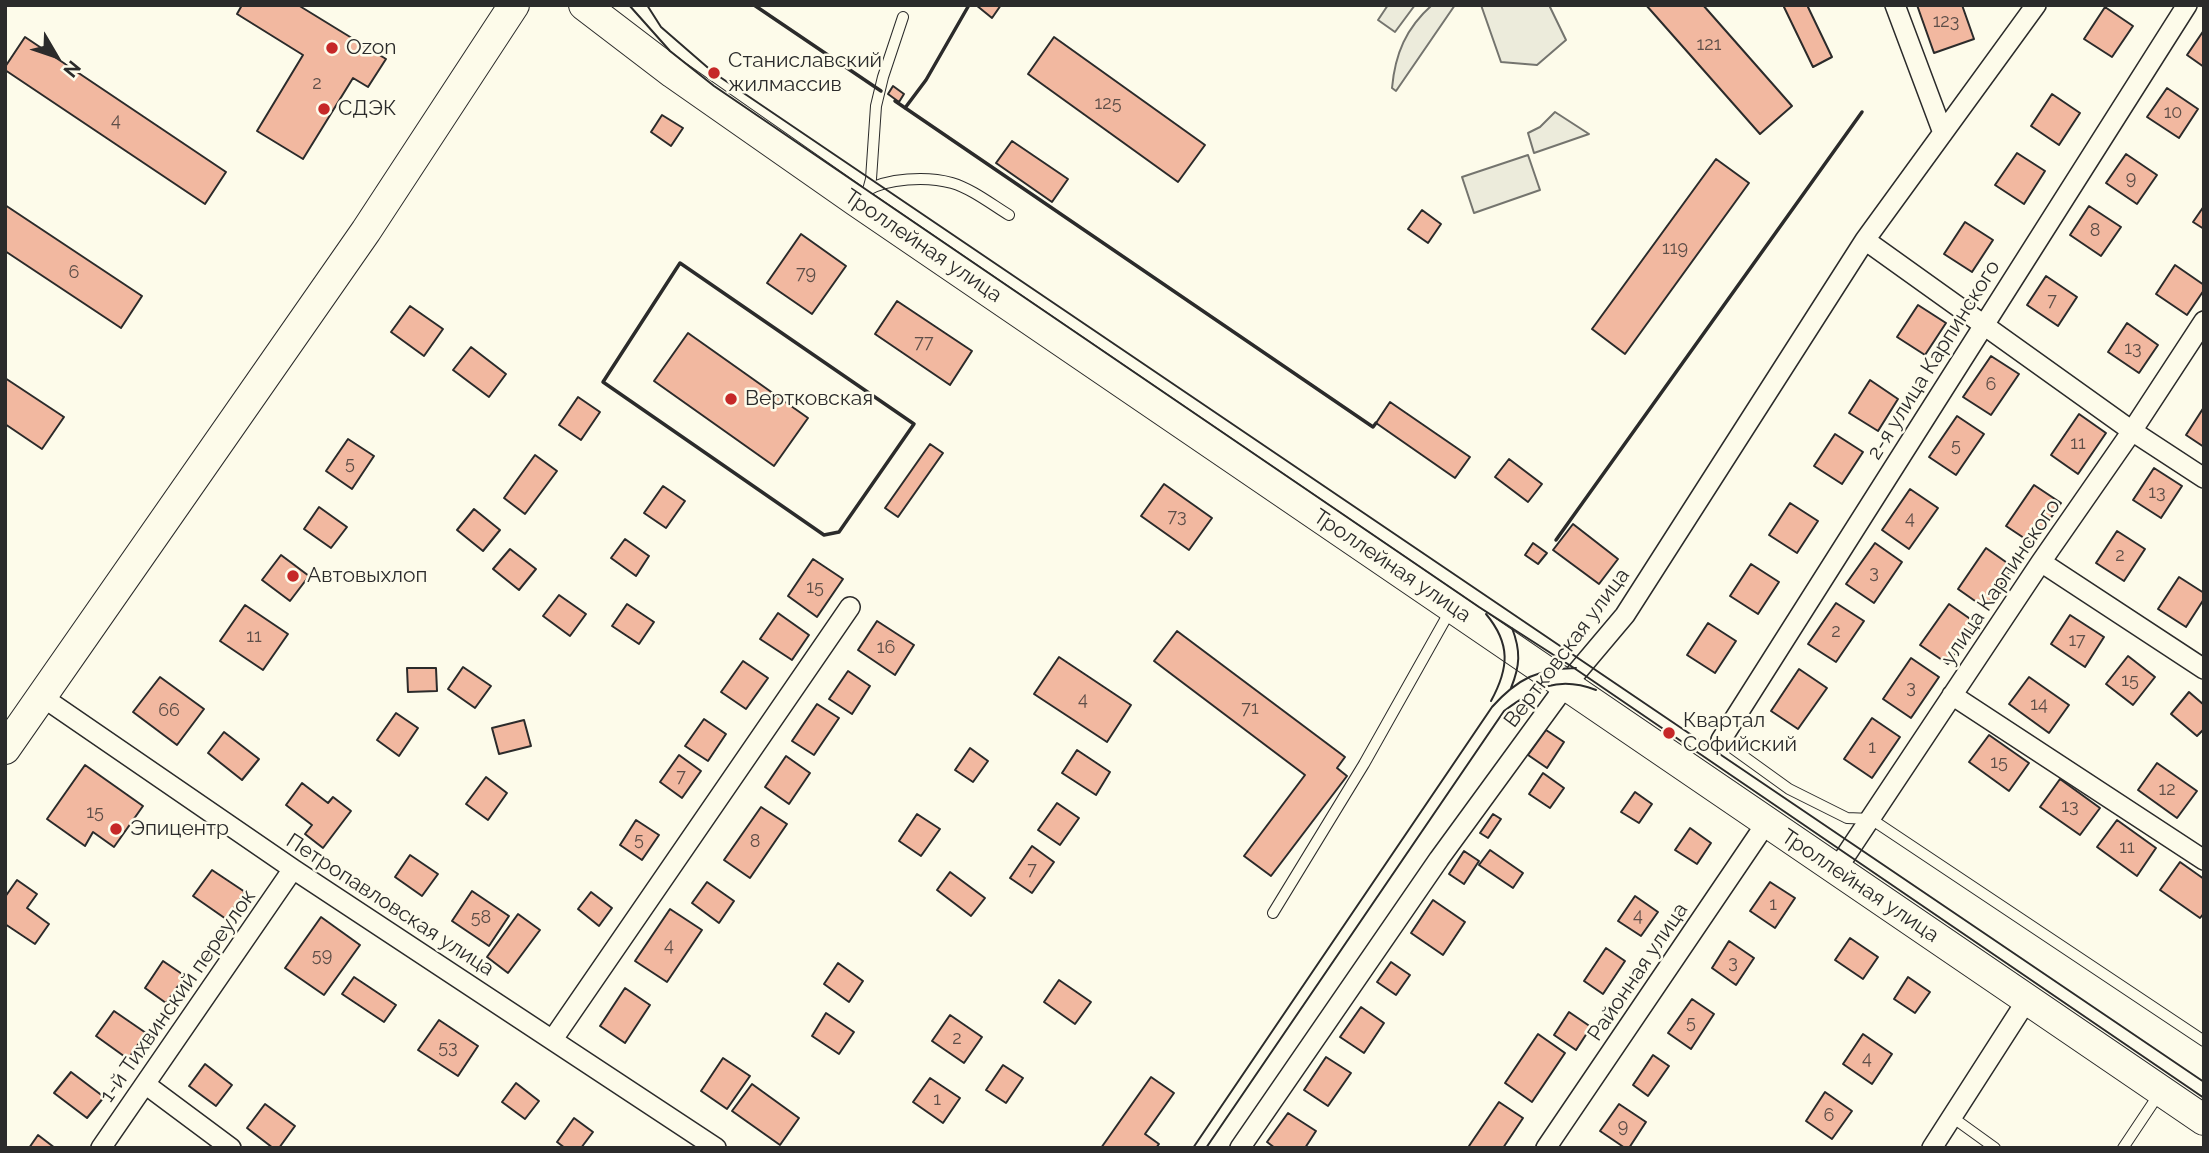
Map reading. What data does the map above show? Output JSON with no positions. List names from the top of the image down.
{
  "streets": {
    "main road": ["Троллейная улица"],
    "street": [
      "2-я улица Карпинского",
      "улица Карпинского",
      "Вертковская улица",
      "Петропавловская улица",
      "Районная улица",
      "1-й Тихвинский переулок"
    ]
  },
  "crossings": [
    ["Троллейная улица", "улица Карпинского"],
    ["Троллейная улица", "Вертковская улица"],
    ["Троллейная улица", "Районная улица"],
    ["Петропавловская улица", "1-й Тихвинский переулок"]
  ],
  "places": [
    "Ozon",
    "Станиславский жилмассив",
    "СДЭК",
    "Вертковская",
    "Автовыхлоп",
    "Квартал Софийский",
    "Эпицентр"
  ],
  "house_numbers": [
    "123",
    "121",
    "2",
    "125",
    "10",
    "4",
    "9",
    "8",
    "119",
    "6",
    "79",
    "7",
    "77",
    "13",
    "6",
    "11",
    "5",
    "5",
    "13",
    "73",
    "4",
    "2",
    "3",
    "15",
    "2",
    "11",
    "17",
    "16",
    "15",
    "3",
    "4",
    "14",
    "71",
    "66",
    "1",
    "15",
    "7",
    "12",
    "13",
    "15",
    "5",
    "8",
    "11",
    "7",
    "1",
    "4",
    "58",
    "4",
    "59",
    "3",
    "5",
    "2",
    "53",
    "4",
    "1",
    "6",
    "9"
  ],
  "north": "bottom right"
}
